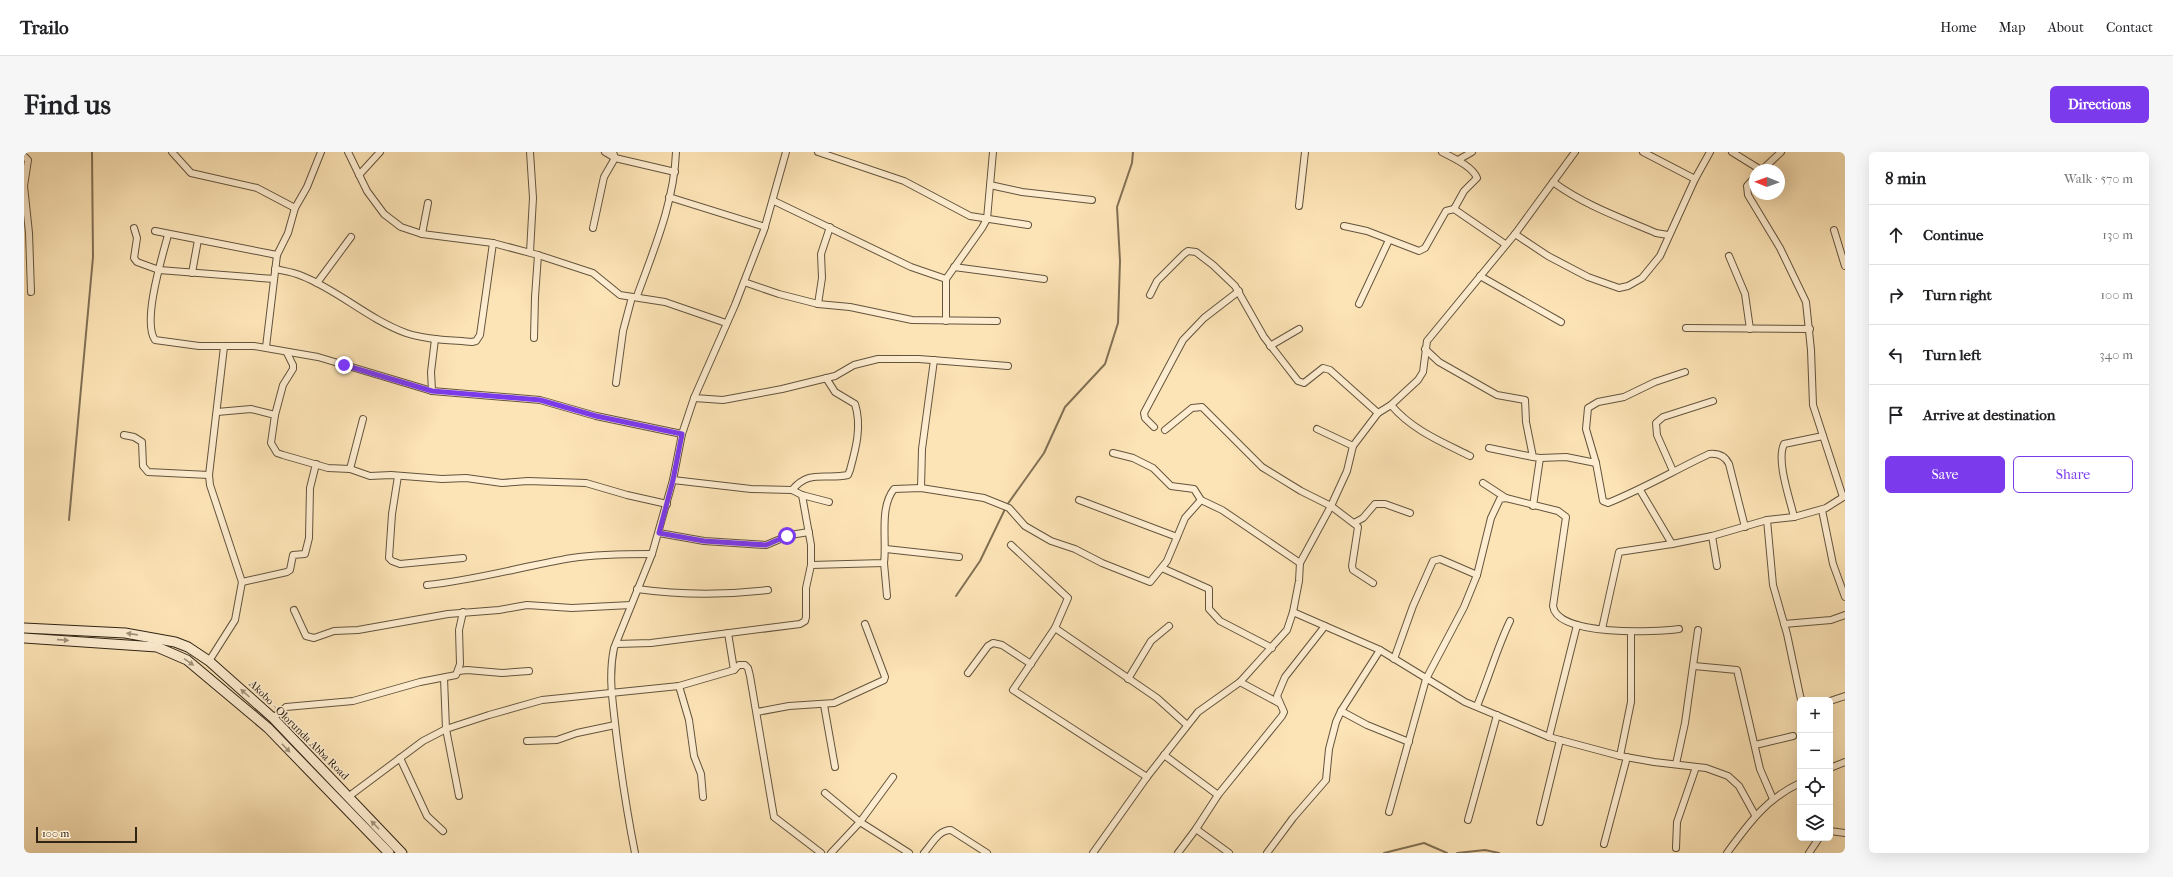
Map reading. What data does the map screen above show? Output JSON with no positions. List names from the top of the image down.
{
  "streets": {
    "main road": ["Akobo - Olorunda Abba Road"]
  },
  "scale_bar": "100 m",
  "north": "left",
  "page": {
    "header": "Trailo",
    "nav": [
      "Home",
      "Map",
      "About",
      "Contact"
    ],
    "buttons": [
      "Directions",
      ["Save", "Share"]
    ],
    "title": "Find us",
    "heading": ["8 min", "Walk · 570 m"],
    "list": [
      ["Continue", "130 m"],
      ["Turn right", "100 m"],
      ["Turn left", "340 m"],
      "Arrive at destination"
    ],
    "map_buttons": ["+", "−"],
    "scale": "100 m"
  }
}
